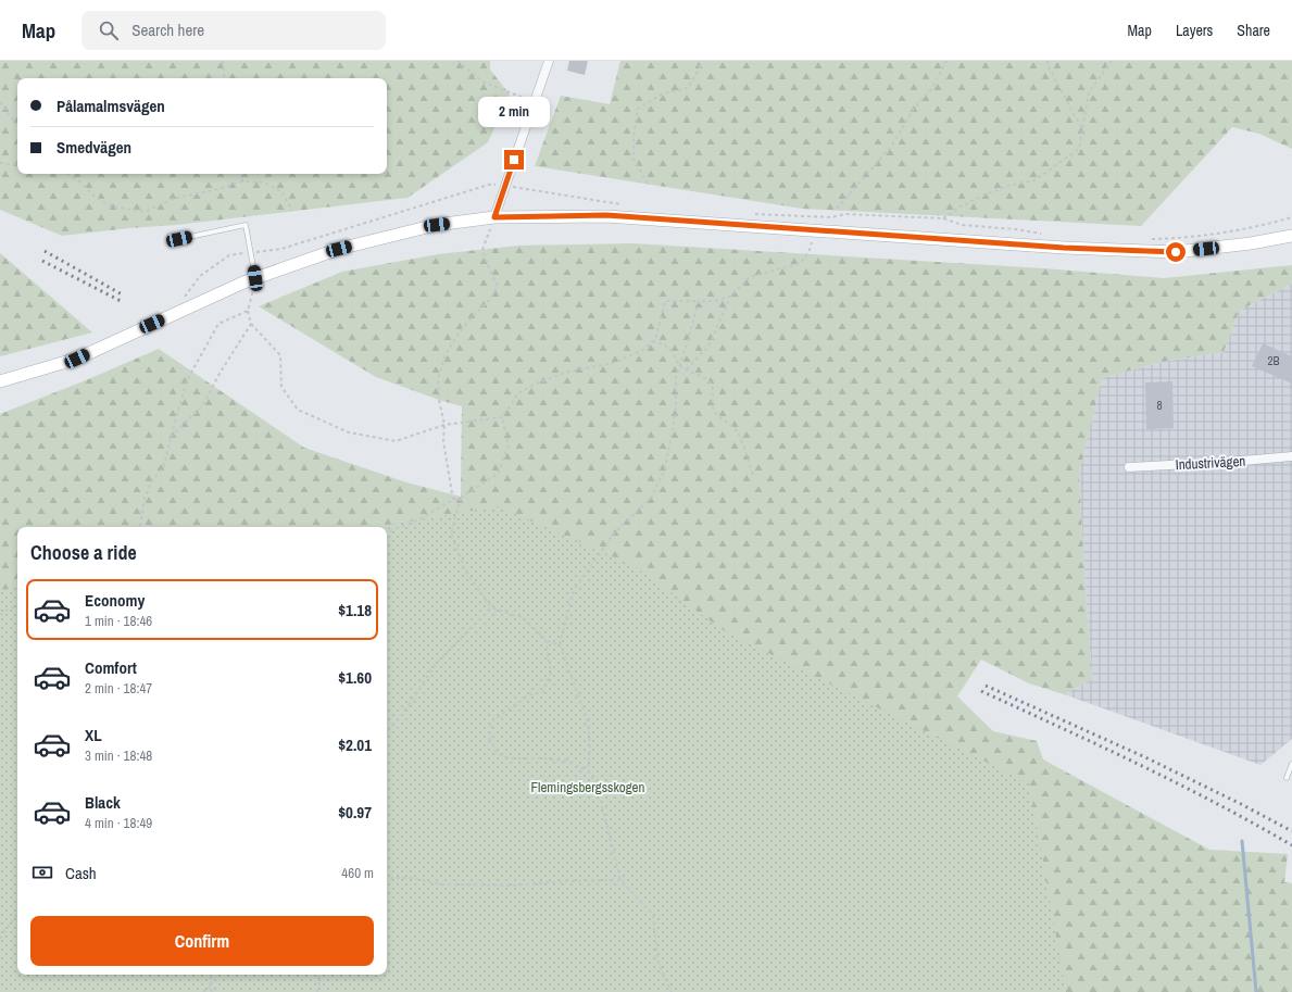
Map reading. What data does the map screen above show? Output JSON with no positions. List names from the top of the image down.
{
  "streets": {
    "street": ["Industrivägen"]
  },
  "parks": ["Flemingsbergsskogen"],
  "house_numbers": ["2B", "8"],
  "page": {
    "header": "Map",
    "search": "Search here",
    "nav": ["Map", "Layers", "Share"],
    "banner": ["Pålamalmsvägen", "Smedvägen"],
    "bubble": "2 min",
    "heading": "Choose a ride",
    "list": [
      {
        "name": "Economy",
        "note": "1 min · 18:46",
        "value": "$1.18"
      },
      {
        "name": "Comfort",
        "note": "2 min · 18:47",
        "value": "$1.60"
      },
      {
        "name": "XL",
        "note": "3 min · 18:48",
        "value": "$2.01"
      },
      {
        "name": "Black",
        "note": "4 min · 18:49",
        "value": "$0.97"
      }
    ],
    "pay": ["Cash", "460 m"],
    "buttons": "Confirm"
  }
}
